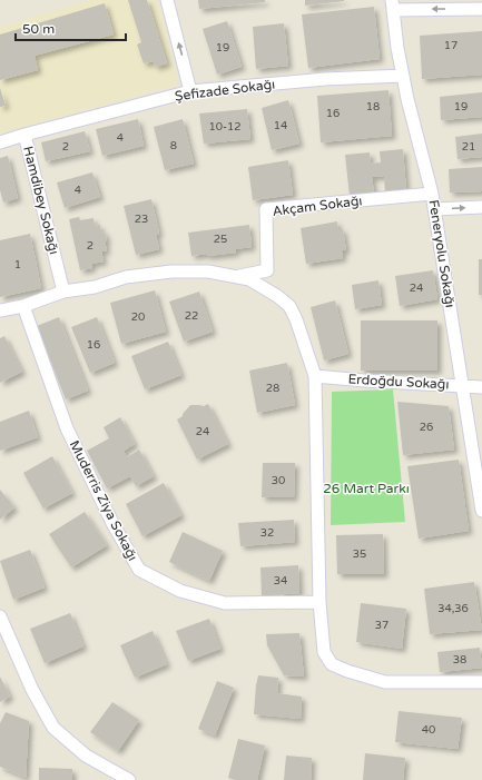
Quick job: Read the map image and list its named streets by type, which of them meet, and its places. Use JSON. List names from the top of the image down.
{
  "streets": {
    "street": [
      "Şefizade Sokağı",
      "Hamdibey Sokağı",
      "Akçam Sokağı",
      "Feneryolu Sokağı",
      "Erdoğdu Sokağı",
      "Muderris Ziya Sokağı"
    ]
  },
  "crossings": [
    ["Şefizade Sokağı", "Hamdibey Sokağı"],
    ["Şefizade Sokağı", "Feneryolu Sokağı"],
    ["Akçam Sokağı", "Feneryolu Sokağı"],
    ["Feneryolu Sokağı", "Erdoğdu Sokağı"]
  ],
  "parks": ["26 Mart Parkı"],
  "house_numbers": [
    "17",
    "19",
    "18",
    "19",
    "16",
    "14",
    "10-12",
    "4",
    "8",
    "2",
    "21",
    "4",
    "23",
    "25",
    "2",
    "1",
    "24",
    "22",
    "20",
    "16",
    "28",
    "26",
    "24",
    "30",
    "32",
    "35",
    "34",
    "34,36",
    "37",
    "38",
    "40"
  ],
  "scale_bar": "50 m"
}
